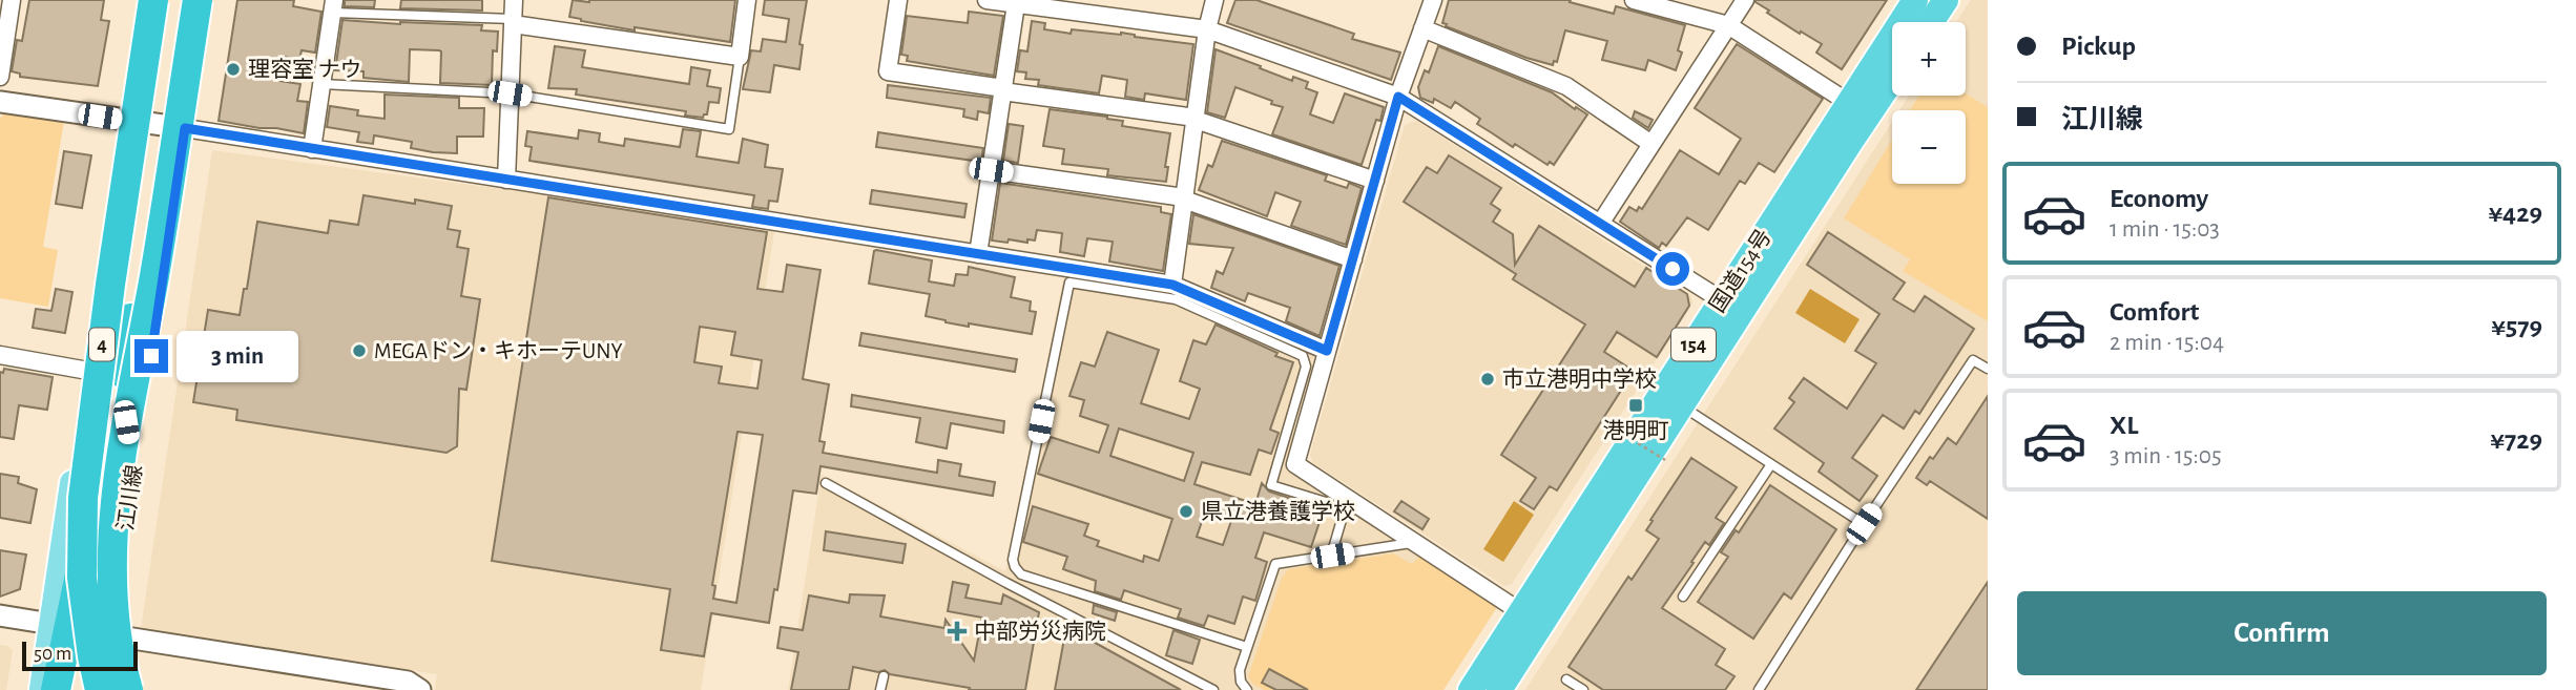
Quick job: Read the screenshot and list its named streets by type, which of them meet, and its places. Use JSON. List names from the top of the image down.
{
  "streets": {
    "highway": ["国道154号", "4", "154"],
    "main road": ["江川線"]
  },
  "crossings": [
    ["4", "江川線"]
  ],
  "places": {
    "other": [
      "理容室 ナウ",
      "MEGAドン・キホーテUNY",
      "市立港明中学校",
      "県立港養護学校"
    ],
    "transit": ["港明町"],
    "health": ["中部労災病院"]
  },
  "scale_bar": "50 m",
  "page": {
    "banner": ["Pickup", "江川線"],
    "map_buttons": ["+", "−"],
    "list": [
      {
        "name": "Economy",
        "note": "1 min · 15:03",
        "value": "¥429"
      },
      {
        "name": "Comfort",
        "note": "2 min · 15:04",
        "value": "¥579"
      },
      {
        "name": "XL",
        "note": "3 min · 15:05",
        "value": "¥729"
      }
    ],
    "bubble": "3 min",
    "buttons": "Confirm",
    "scale": "50 m"
  }
}
